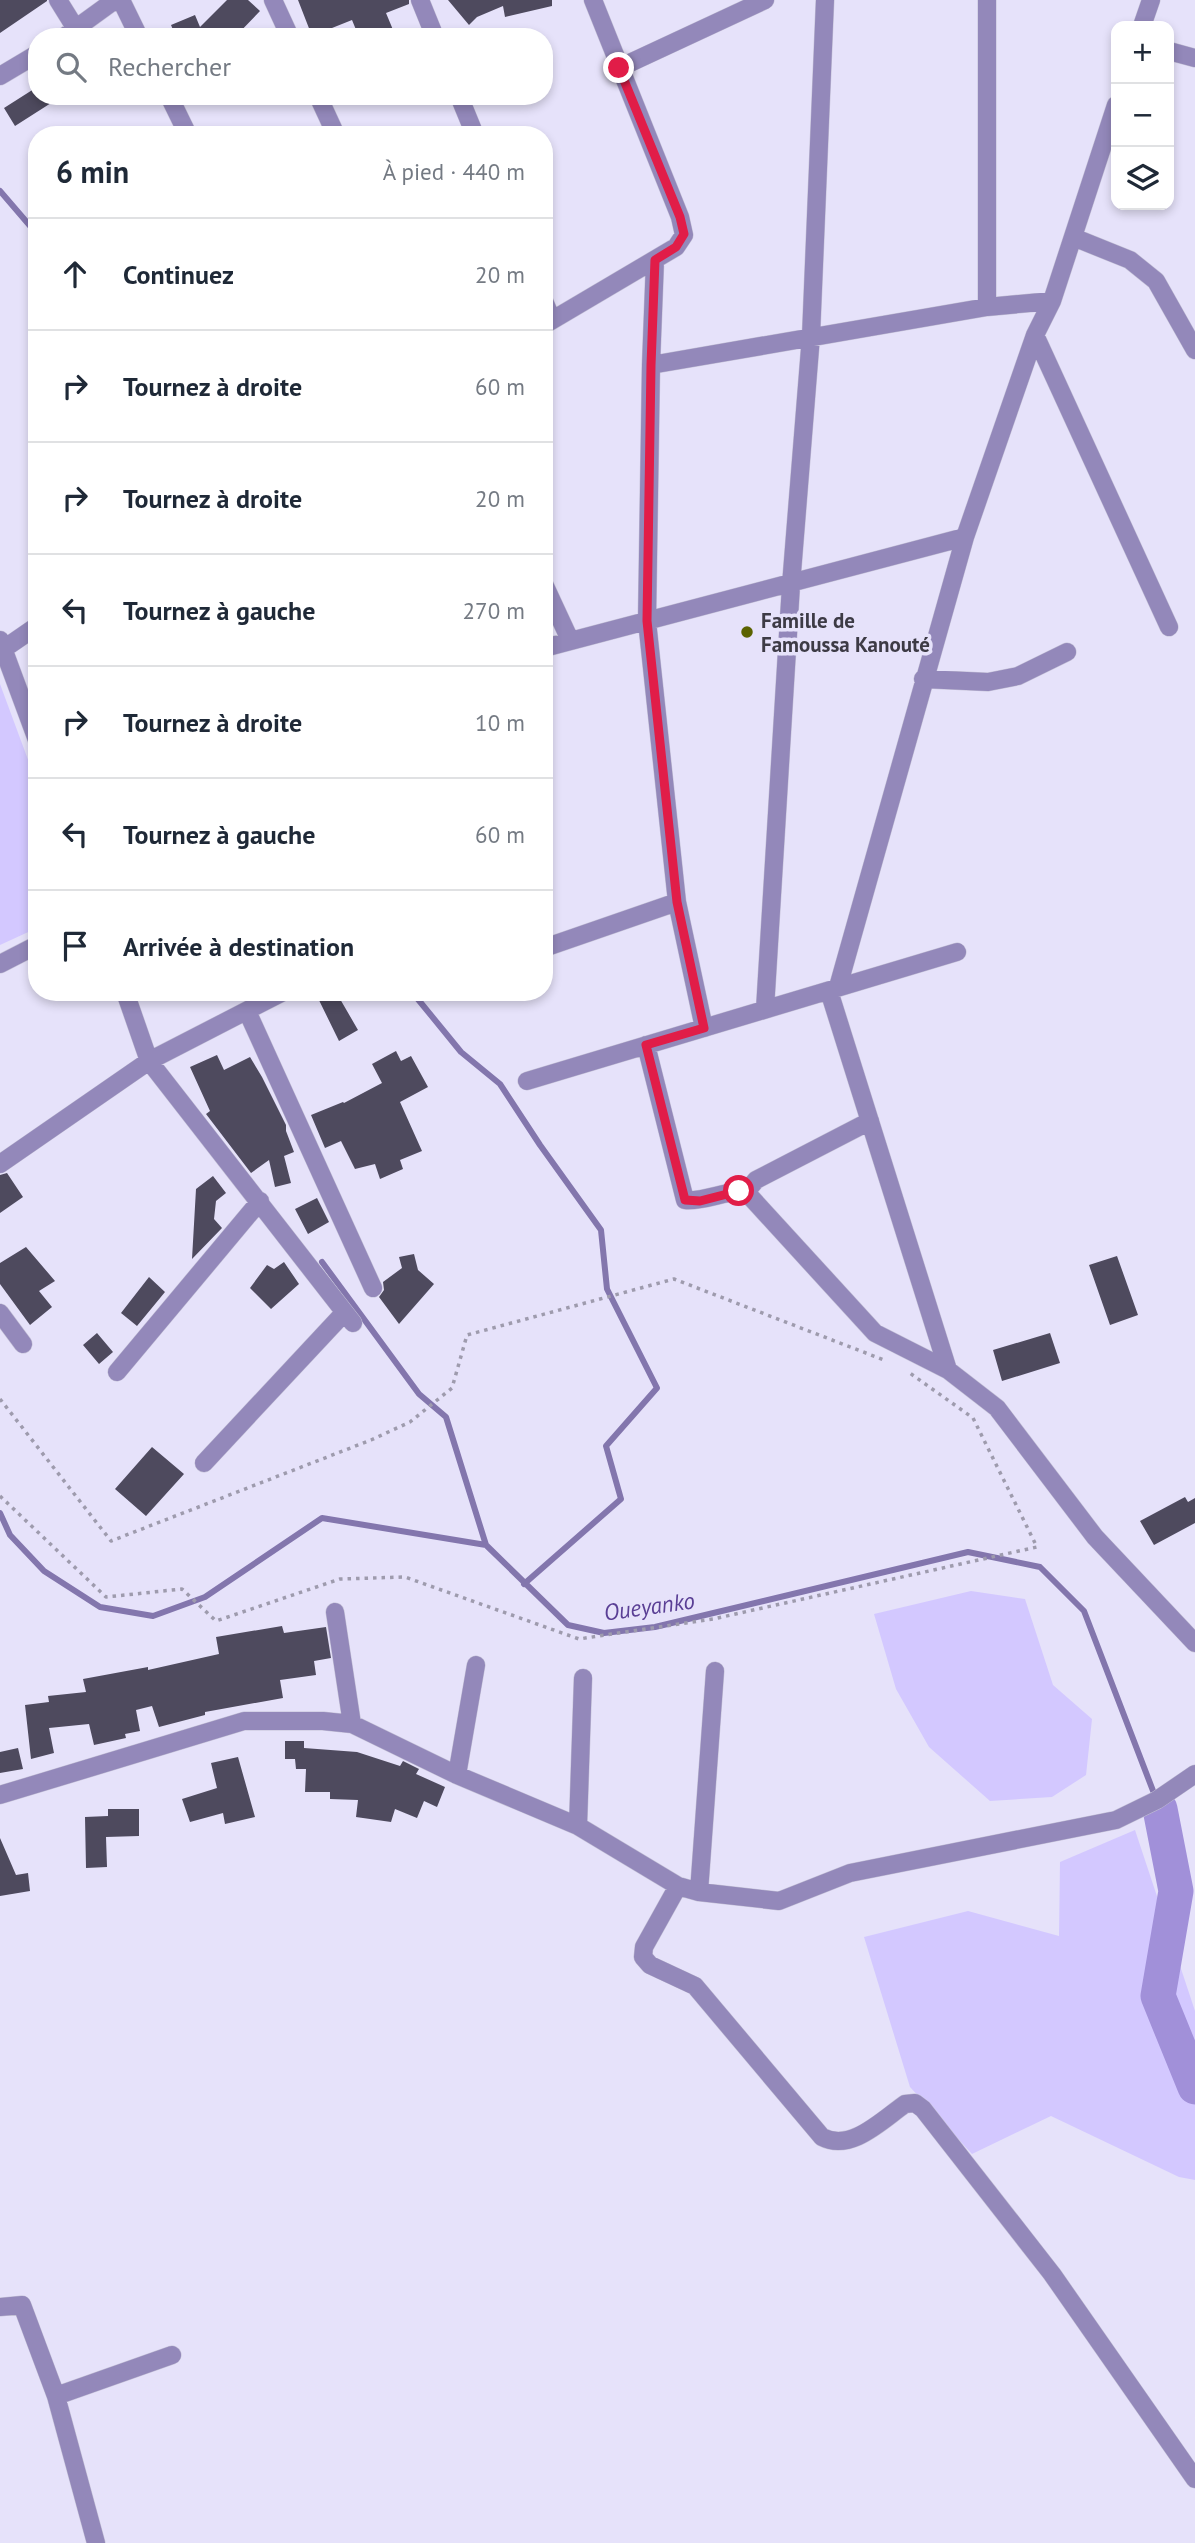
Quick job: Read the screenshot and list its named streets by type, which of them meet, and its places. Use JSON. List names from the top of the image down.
{
  "water": ["Oueyanko"],
  "places": ["Famille de Famoussa Kanouté"],
  "page": {
    "map_buttons": ["+", "−"],
    "search": "Rechercher",
    "heading": ["6 min", "À pied · 440 m"],
    "list": [
      ["Continuez", "20 m"],
      ["Tournez à droite", "60 m"],
      ["Tournez à droite", "20 m"],
      ["Tournez à gauche", "270 m"],
      ["Tournez à droite", "10 m"],
      ["Tournez à gauche", "60 m"],
      "Arrivée à destination"
    ]
  }
}
